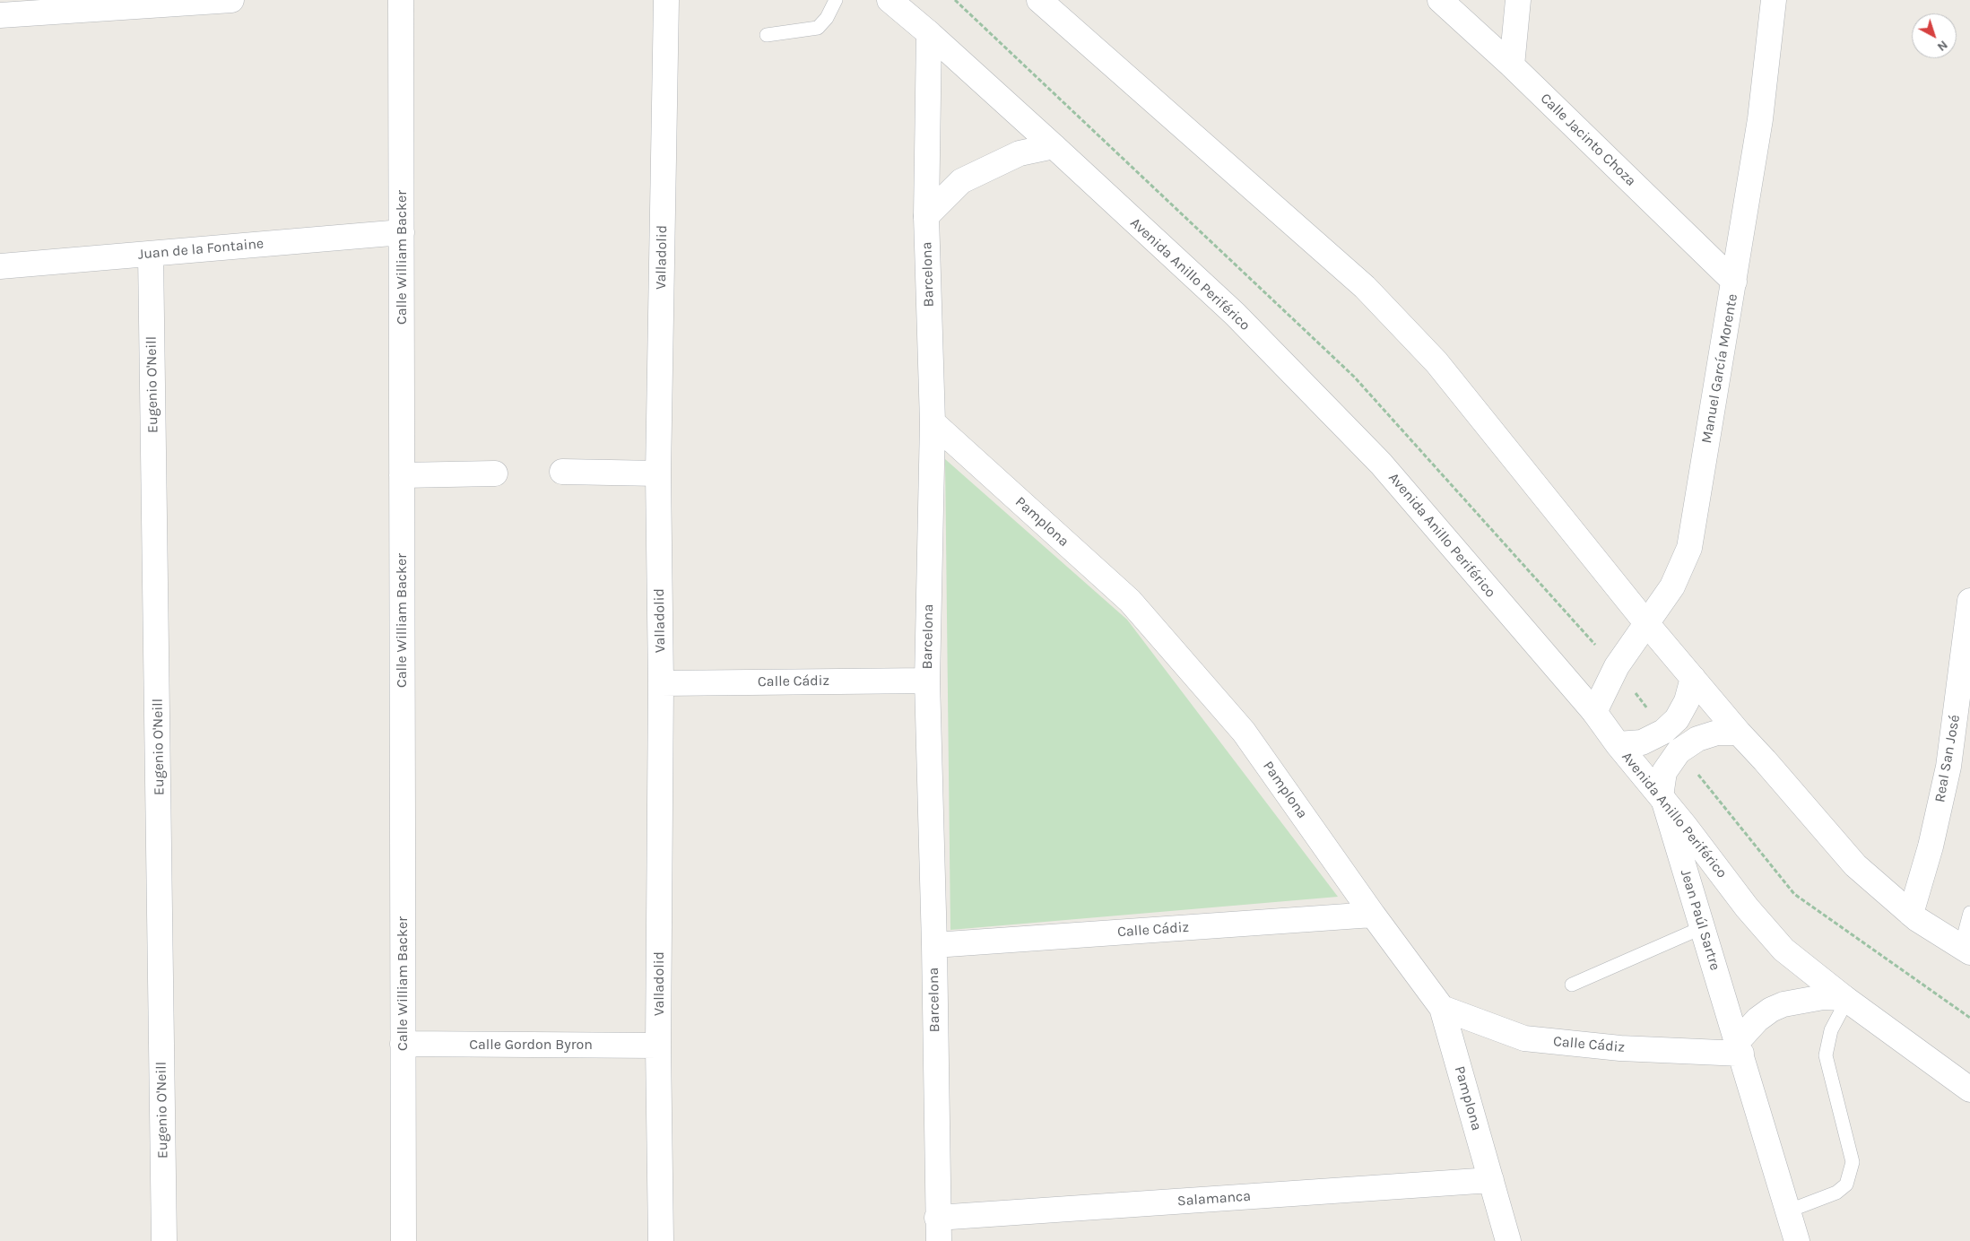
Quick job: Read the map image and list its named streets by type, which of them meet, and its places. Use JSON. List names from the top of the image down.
{
  "streets": {
    "street": [
      "Calle Jacinto Choza",
      "Juan de la Fontaine",
      "Calle William Backer",
      "Valladolid",
      "Barcelona",
      "Avenida Anillo Periférico",
      "Manuel García Morente",
      "Eugenio O'Neill",
      "Pamplona",
      "Calle Cádiz",
      "Real San José",
      "Jean Paúl Sartre",
      "Calle Gordon Byron",
      "Salamanca"
    ]
  },
  "crossings": [
    ["Calle Jacinto Choza", "Manuel García Morente"],
    ["Juan de la Fontaine", "Calle William Backer"],
    ["Juan de la Fontaine", "Eugenio O'Neill"],
    ["Calle William Backer", "Calle Gordon Byron"],
    ["Valladolid", "Calle Cádiz"],
    ["Valladolid", "Calle Gordon Byron"],
    ["Barcelona", "Avenida Anillo Periférico"],
    ["Barcelona", "Pamplona"],
    ["Barcelona", "Calle Cádiz"],
    ["Barcelona", "Salamanca"],
    ["Avenida Anillo Periférico", "Manuel García Morente"],
    ["Avenida Anillo Periférico", "Jean Paúl Sartre"],
    ["Pamplona", "Calle Cádiz"],
    ["Pamplona", "Salamanca"],
    ["Calle Cádiz", "Jean Paúl Sartre"]
  ],
  "north": "bottom right"
}
